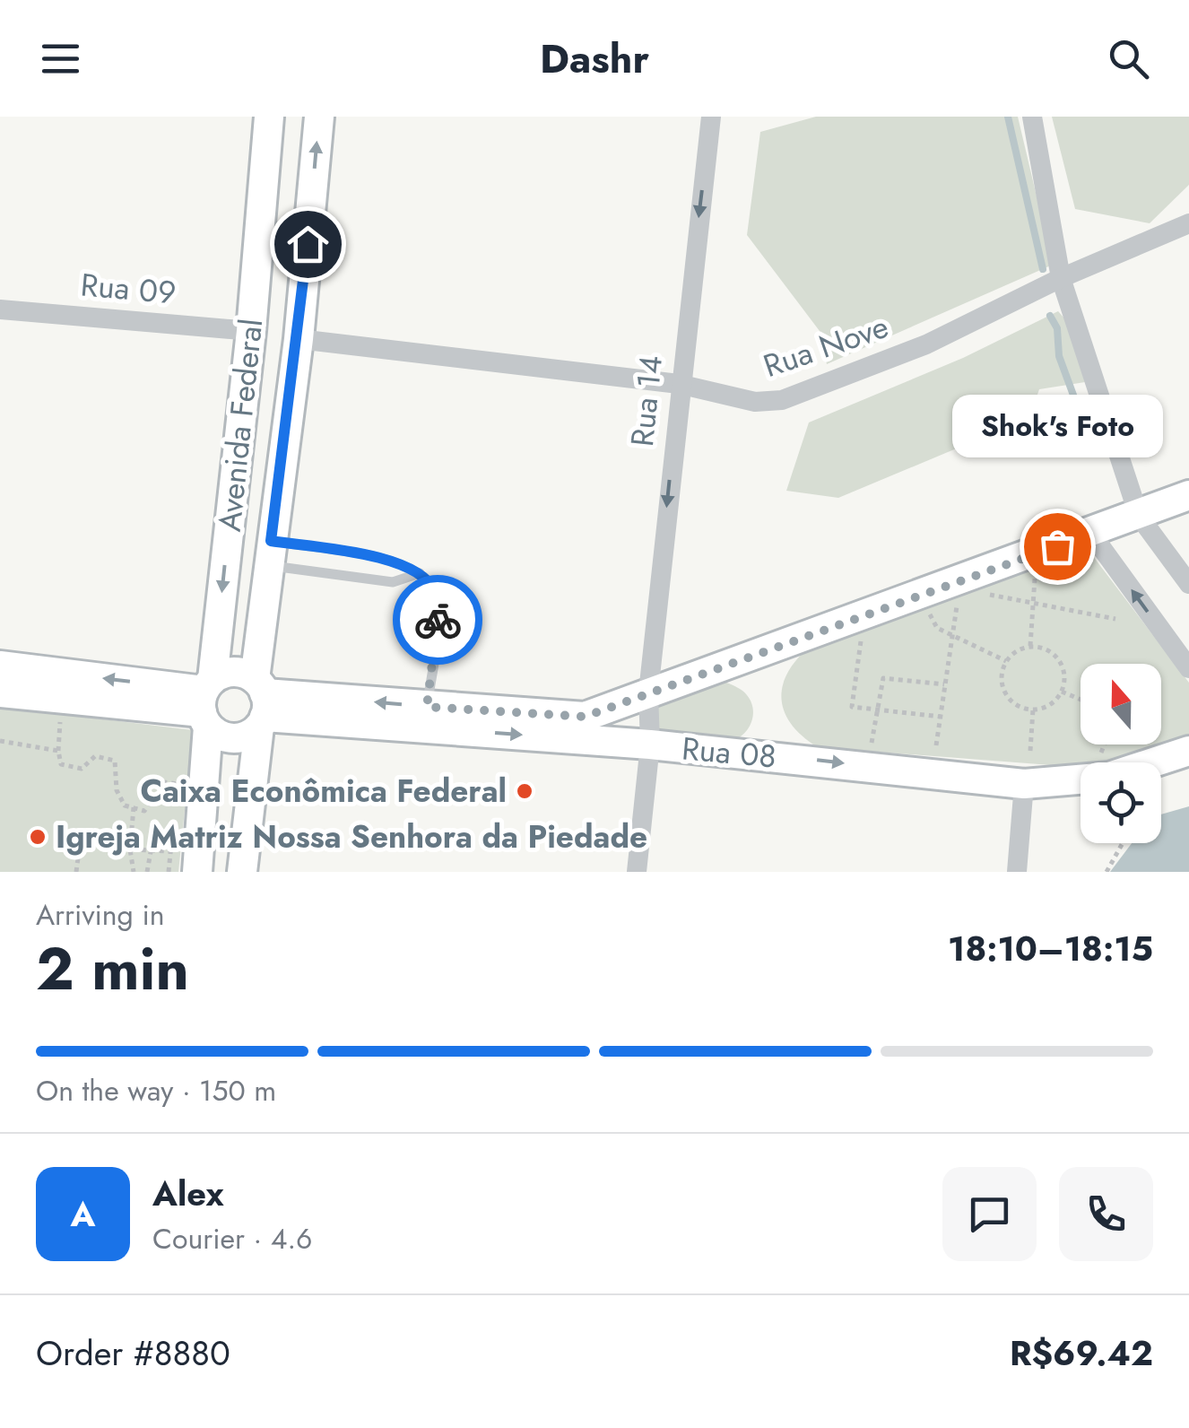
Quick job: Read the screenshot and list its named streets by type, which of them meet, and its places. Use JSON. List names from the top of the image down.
{
  "streets": {
    "street": [
      "Rua 09",
      "Rua Nove",
      "Rua 14",
      "Avenida Federal",
      "Rua 08"
    ]
  },
  "crossings": [
    ["Rua 09", "Avenida Federal"],
    ["Rua Nove", "Rua 14"],
    ["Rua Nove", "Avenida Federal"],
    ["Rua 14", "Rua 08"],
    ["Avenida Federal", "Rua 08"]
  ],
  "one_way": ["Rua 14"],
  "places": ["Shok's Foto", "Caixa Econômica Federal", "Igreja Matriz Nossa Senhora da Piedade"],
  "north": "top",
  "page": {
    "header": "Dashr",
    "bubble": "Shok's Foto",
    "heading": ["2 min", "Arriving in", "18:10–18:15"],
    "panel": [
      "Alex",
      "Courier · 4.6",
      "Order #8880",
      "R$69.42"
    ],
    "bar": "On the way · 150 m",
    "round": "A"
  }
}
